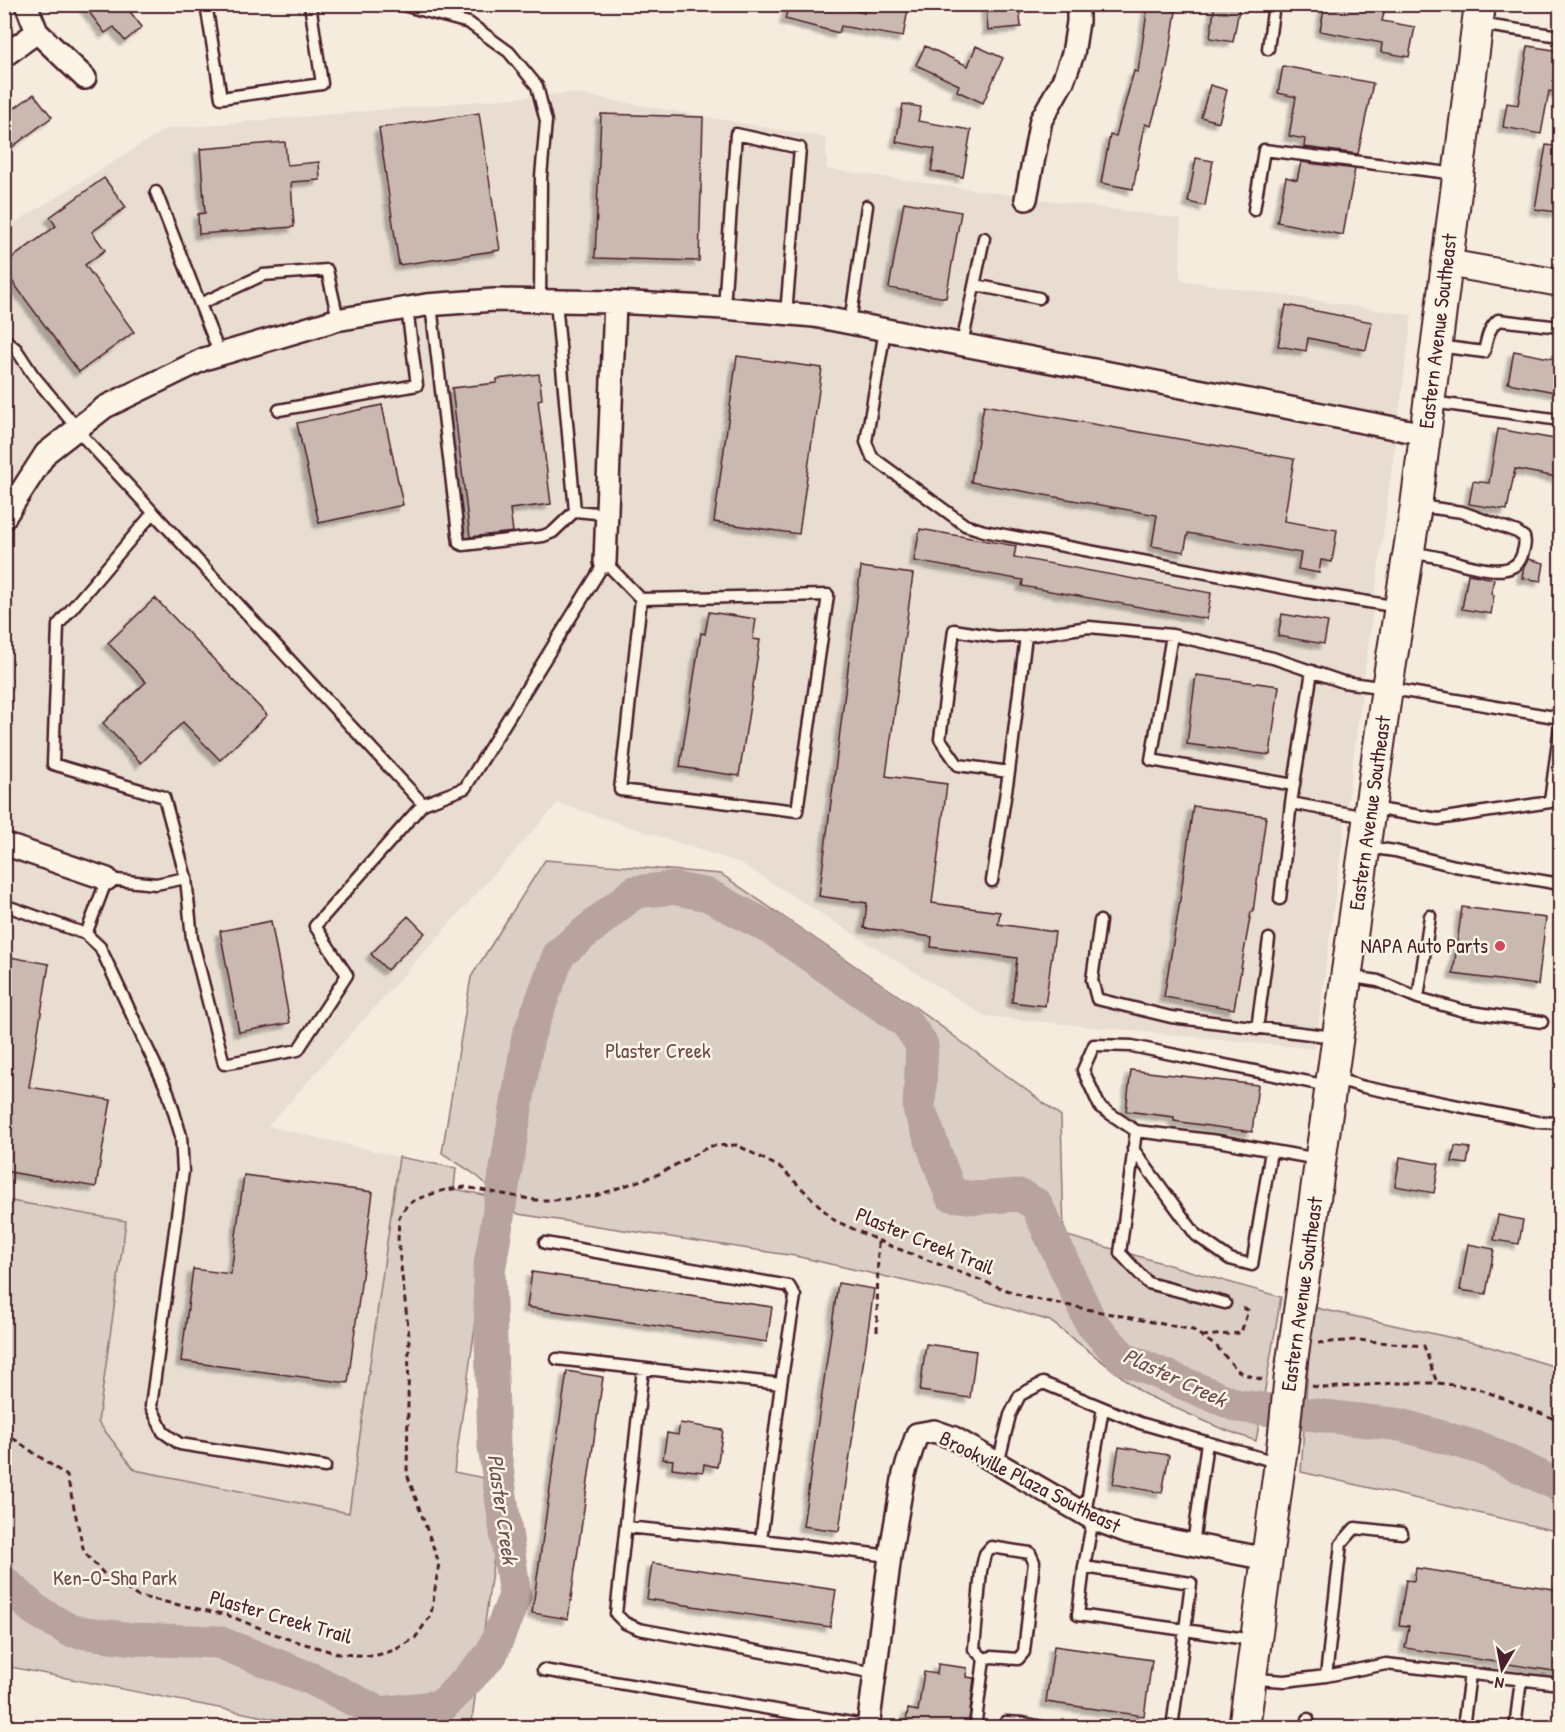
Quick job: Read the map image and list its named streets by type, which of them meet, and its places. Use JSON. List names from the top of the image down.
{
  "streets": {
    "main road": ["Eastern Avenue Southeast"],
    "street": ["Brookville Plaza Southeast"],
    "path": ["Plaster Creek Trail"]
  },
  "crossings": [
    ["Eastern Avenue Southeast", "Brookville Plaza Southeast"]
  ],
  "water": ["Plaster Creek"],
  "parks": ["Plaster Creek", "Ken-O-Sha Park"],
  "places": ["NAPA Auto Parts"],
  "north": "bottom"
}
